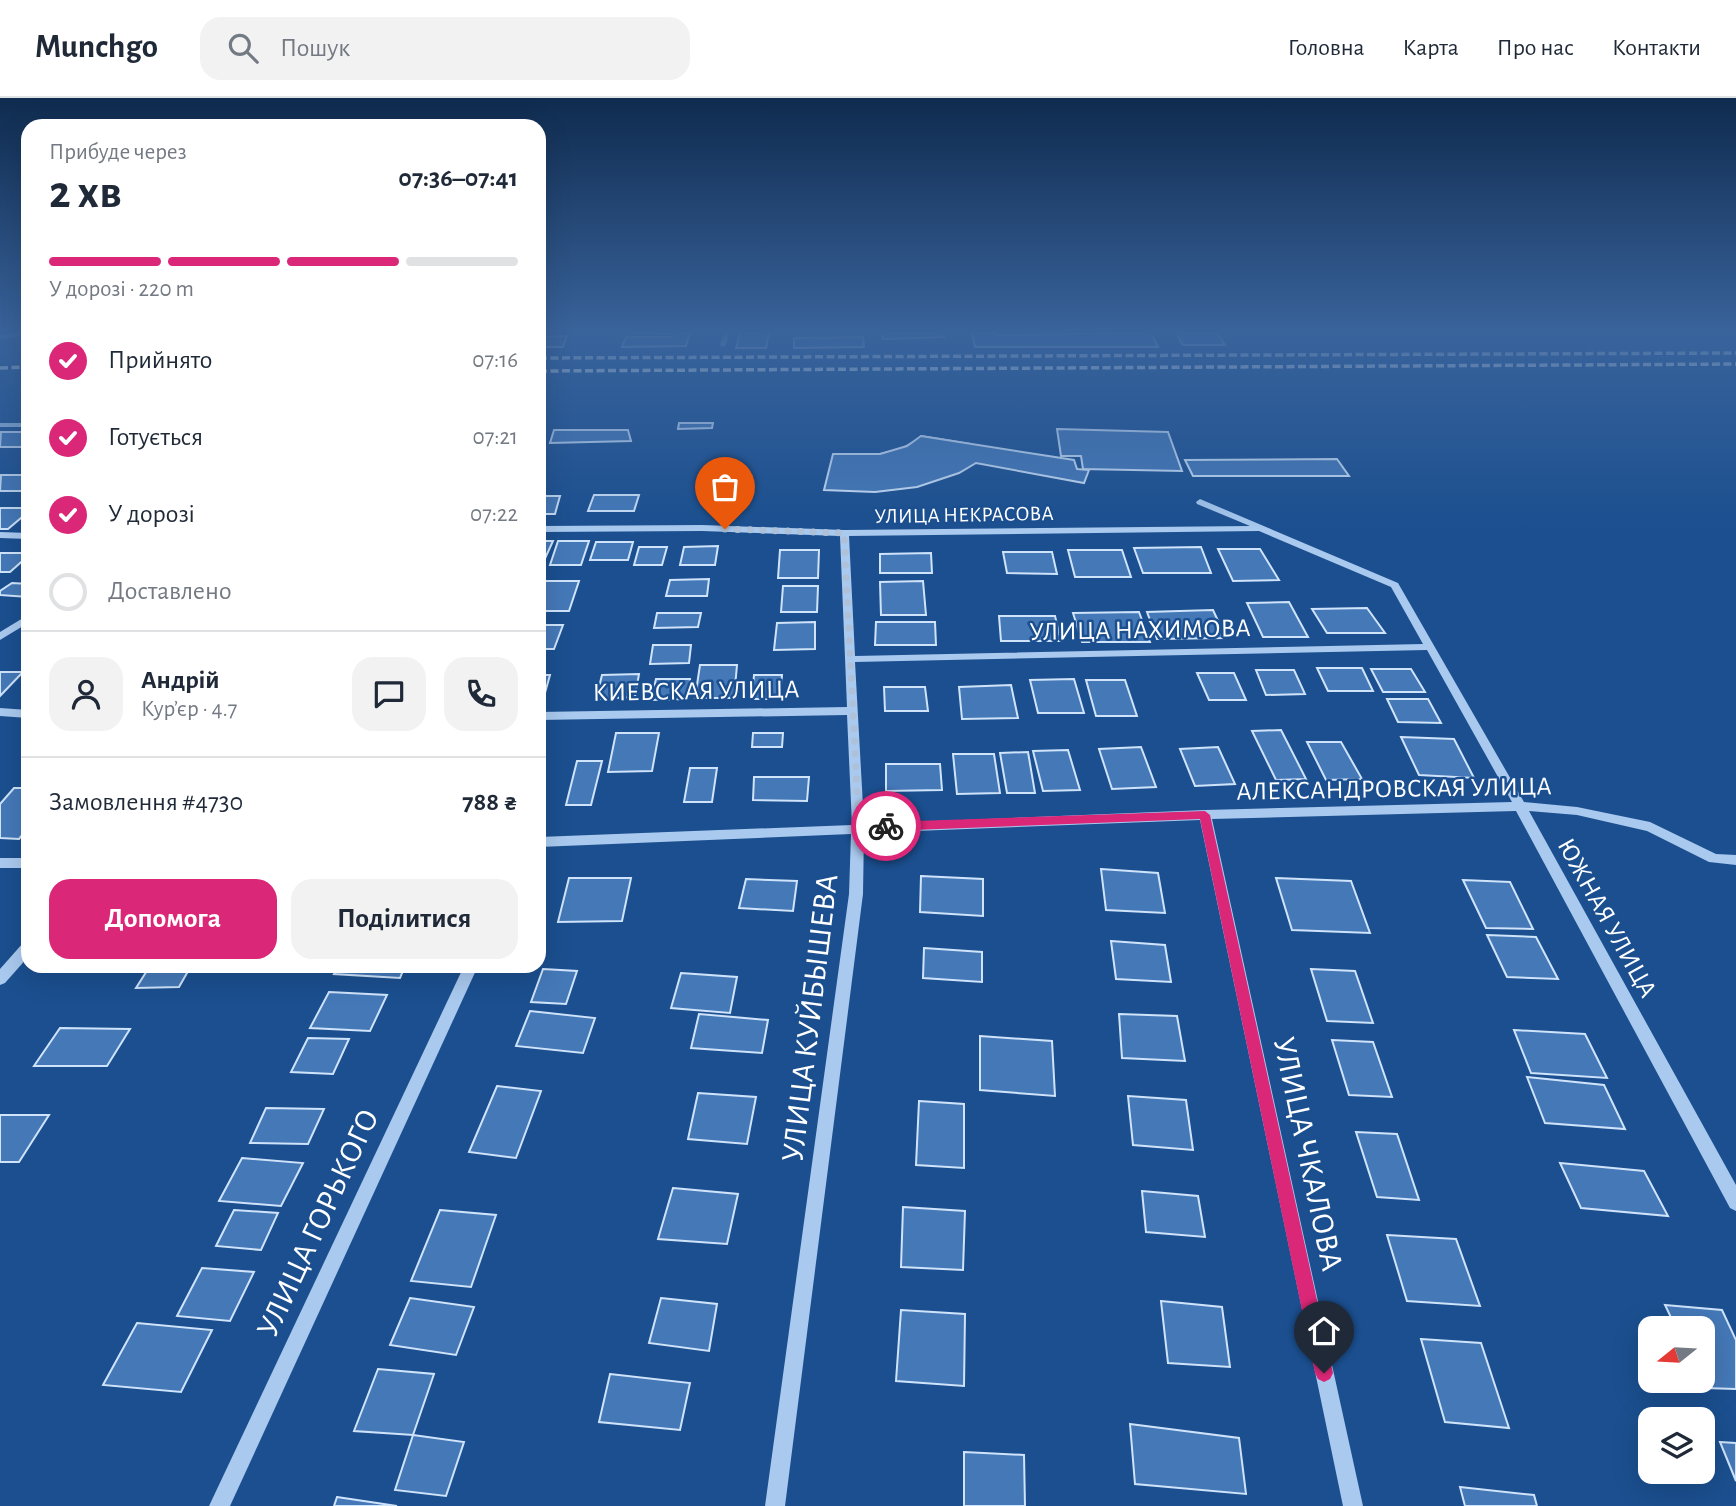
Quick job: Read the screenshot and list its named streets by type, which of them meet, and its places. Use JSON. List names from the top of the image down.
{
  "streets": {
    "street": [
      "УЛИЦА НЕКРАСОВА",
      "УЛИЦА НАХИМОВА",
      "КИЕВСКАЯ УЛИЦА",
      "АЛЕКСАНДРОВСКАЯ УЛИЦА",
      "ЮЖНАЯ УЛИЦА",
      "УЛИЦА КУЙБЫШЕВА",
      "УЛИЦА ЧКАЛОВА",
      "УЛИЦА ГОРЬКОГО"
    ]
  },
  "crossings": [
    ["УЛИЦА НЕКРАСОВА", "ЮЖНАЯ УЛИЦА"],
    ["УЛИЦА НЕКРАСОВА", "УЛИЦА КУЙБЫШЕВА"],
    ["УЛИЦА НАХИМОВА", "ЮЖНАЯ УЛИЦА"],
    ["УЛИЦА НАХИМОВА", "УЛИЦА КУЙБЫШЕВА"],
    ["КИЕВСКАЯ УЛИЦА", "УЛИЦА КУЙБЫШЕВА"],
    ["АЛЕКСАНДРОВСКАЯ УЛИЦА", "ЮЖНАЯ УЛИЦА"],
    ["АЛЕКСАНДРОВСКАЯ УЛИЦА", "УЛИЦА КУЙБЫШЕВА"],
    ["АЛЕКСАНДРОВСКАЯ УЛИЦА", "УЛИЦА ЧКАЛОВА"]
  ],
  "north": "left",
  "page": {
    "header": "Munchgo",
    "search": "Пошук",
    "nav": [
      "Головна",
      "Карта",
      "Про нас",
      "Контакти"
    ],
    "heading": ["2 хв", "Прибуде через", "07:36–07:41"],
    "panel": [
      "Андрій",
      "Кур’єр · 4.7",
      "Замовлення #4730",
      "788 ₴"
    ],
    "bar": "У дорозі · 220 m",
    "list": [
      ["Прийнято", "07:16"],
      ["Готується", "07:21"],
      ["У дорозі", "07:22"],
      "Доставлено"
    ],
    "buttons": ["Допомога", "Поділитися"]
  }
}
